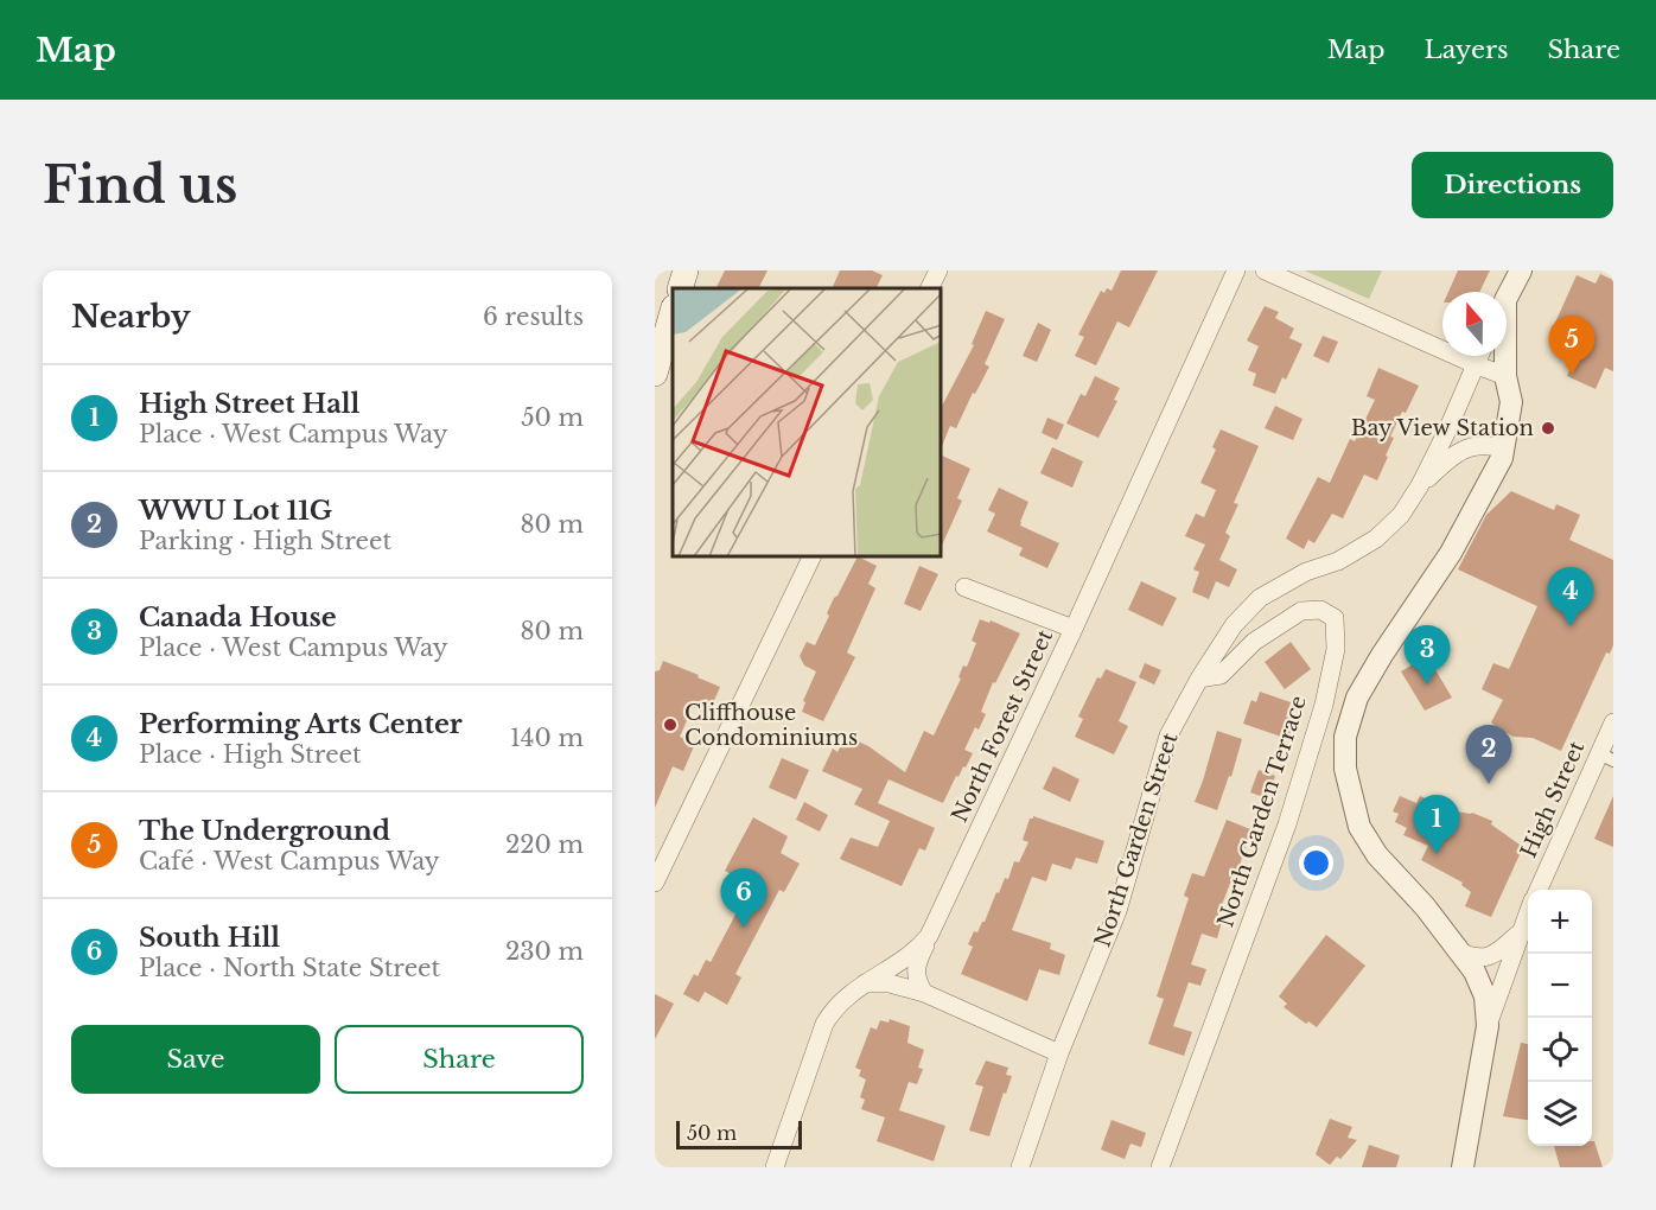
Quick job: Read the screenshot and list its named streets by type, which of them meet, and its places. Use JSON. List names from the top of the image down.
{
  "streets": {
    "street": [
      "North Forest Street",
      "High Street",
      "North Garden Terrace",
      "North Garden Street"
    ]
  },
  "crossings": [
    ["North Garden Terrace", "North Garden Street"]
  ],
  "places": ["Bay View Station", "Cliffhouse Condominiums"],
  "scale_bar": "50 m",
  "north": "top",
  "page": {
    "header": "Map",
    "nav": ["Map", "Layers", "Share"],
    "buttons": [
      "Directions",
      ["Save", "Share"]
    ],
    "title": "Find us",
    "heading": ["Nearby", "6 results"],
    "pins": [
      "5",
      "4",
      "3",
      "2",
      "1",
      "6"
    ],
    "list": [
      {
        "mark": "1",
        "name": "High Street Hall",
        "note": "Place · West Campus Way",
        "value": "50 m"
      },
      {
        "mark": "2",
        "name": "WWU Lot 11G",
        "note": "Parking · High Street",
        "value": "80 m"
      },
      {
        "mark": "3",
        "name": "Canada House",
        "note": "Place · West Campus Way",
        "value": "80 m"
      },
      {
        "mark": "4",
        "name": "Performing Arts Center",
        "note": "Place · High Street",
        "value": "140 m"
      },
      {
        "mark": "5",
        "name": "The Underground",
        "note": "Café · West Campus Way",
        "value": "220 m"
      },
      {
        "mark": "6",
        "name": "South Hill",
        "note": "Place · North State Street",
        "value": "230 m"
      }
    ],
    "map_buttons": ["+", "−"],
    "scale": "50 m"
  }
}
